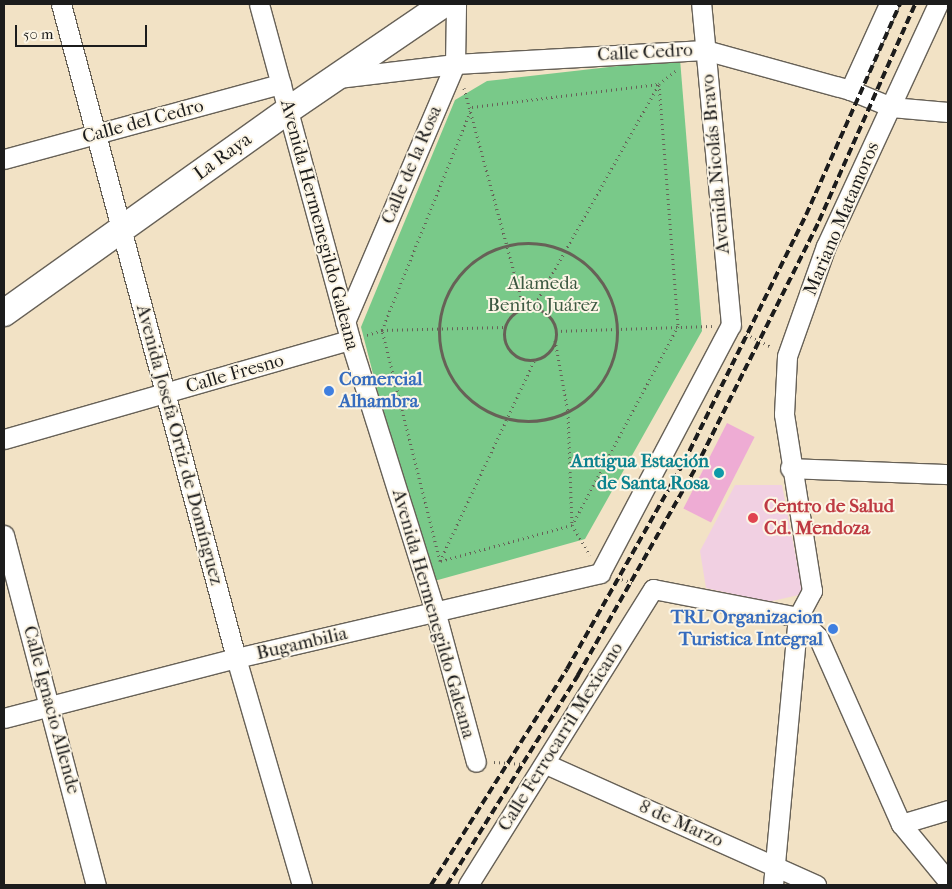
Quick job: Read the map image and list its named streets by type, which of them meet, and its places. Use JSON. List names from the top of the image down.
{
  "streets": {
    "main road": ["La Raya"],
    "street": [
      "Calle Cedro",
      "Calle del Cedro",
      "Avenida Nicolás Bravo",
      "Calle de la Rosa",
      "Mariano Matamoros",
      "Avenida Hermenegildo Galeana",
      "Calle Fresno",
      "Avenida Josefa Ortiz de Domínguez",
      "Bugambilia",
      "Calle Ignacio Allende",
      "Calle Ferrocarril Mexicano",
      "8 de Marzo"
    ]
  },
  "crossings": [
    ["Calle Cedro", "La Raya"],
    ["Calle Cedro", "Avenida Nicolás Bravo"],
    ["Calle Cedro", "Calle de la Rosa"],
    ["Calle Cedro", "Mariano Matamoros"],
    ["Calle del Cedro", "Avenida Hermenegildo Galeana"],
    ["Calle del Cedro", "Avenida Josefa Ortiz de Domínguez"],
    ["La Raya", "Avenida Hermenegildo Galeana"],
    ["La Raya", "Avenida Josefa Ortiz de Domínguez"],
    ["Calle de la Rosa", "Avenida Hermenegildo Galeana"],
    ["Avenida Hermenegildo Galeana", "Calle Fresno"],
    ["Avenida Hermenegildo Galeana", "Bugambilia"],
    ["Calle Fresno", "Avenida Josefa Ortiz de Domínguez"],
    ["Avenida Josefa Ortiz de Domínguez", "Bugambilia"],
    ["Bugambilia", "Calle Ignacio Allende"],
    ["Calle Ferrocarril Mexicano", "8 de Marzo"]
  ],
  "parks": ["Alameda Benito Juárez"],
  "places": [
    "Comercial Alhambra",
    "Antigua Estación de Santa Rosa",
    "Centro de Salud Cd. Mendoza",
    "TRL Organizacion Turistica Integral"
  ],
  "scale_bar": "50 m"
}
